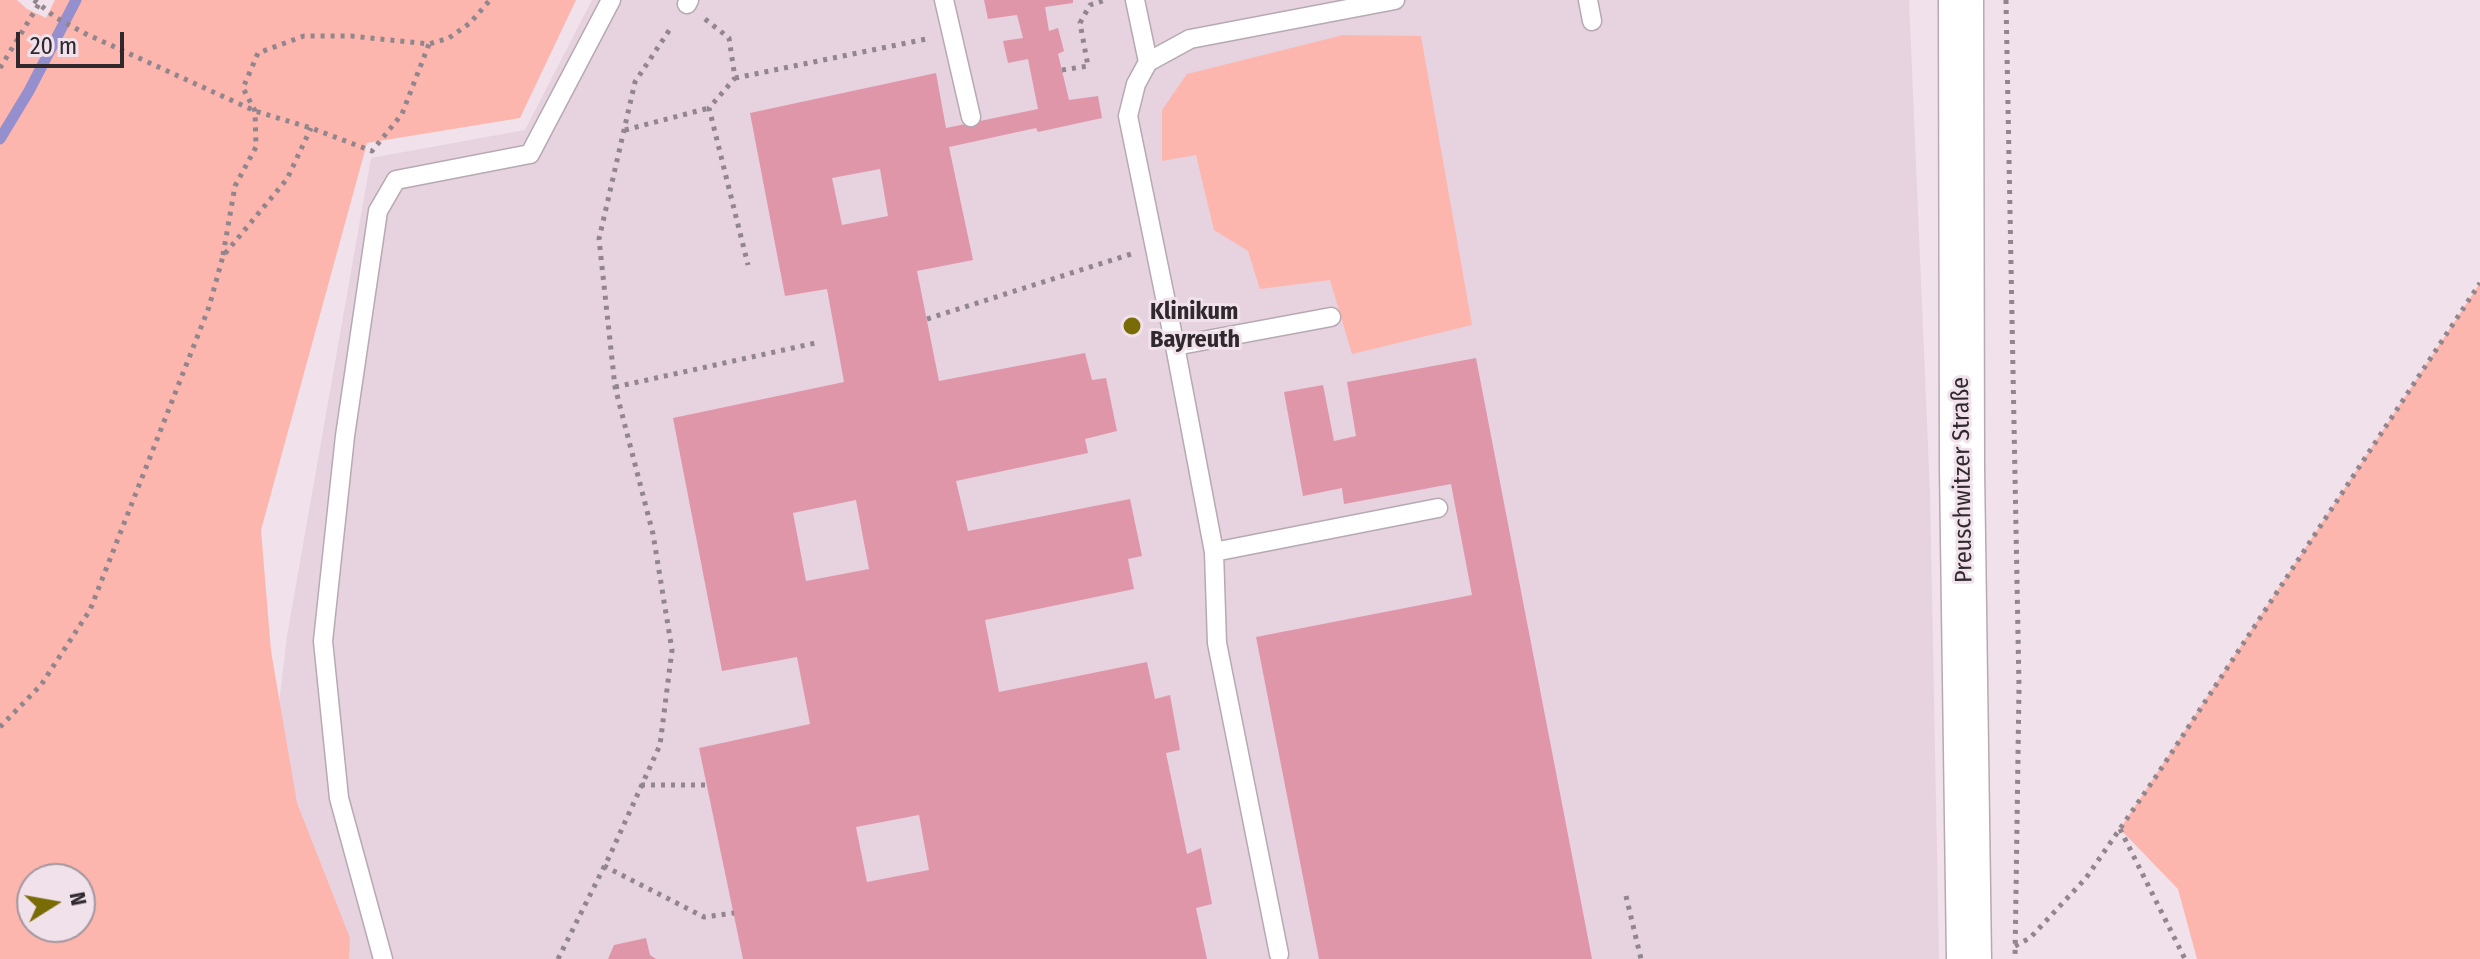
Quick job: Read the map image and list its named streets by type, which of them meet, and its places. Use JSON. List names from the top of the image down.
{
  "streets": {
    "street": ["Preuschwitzer Straße"]
  },
  "places": ["Klinikum Bayreuth"],
  "scale_bar": "20 m",
  "north": "right"
}
